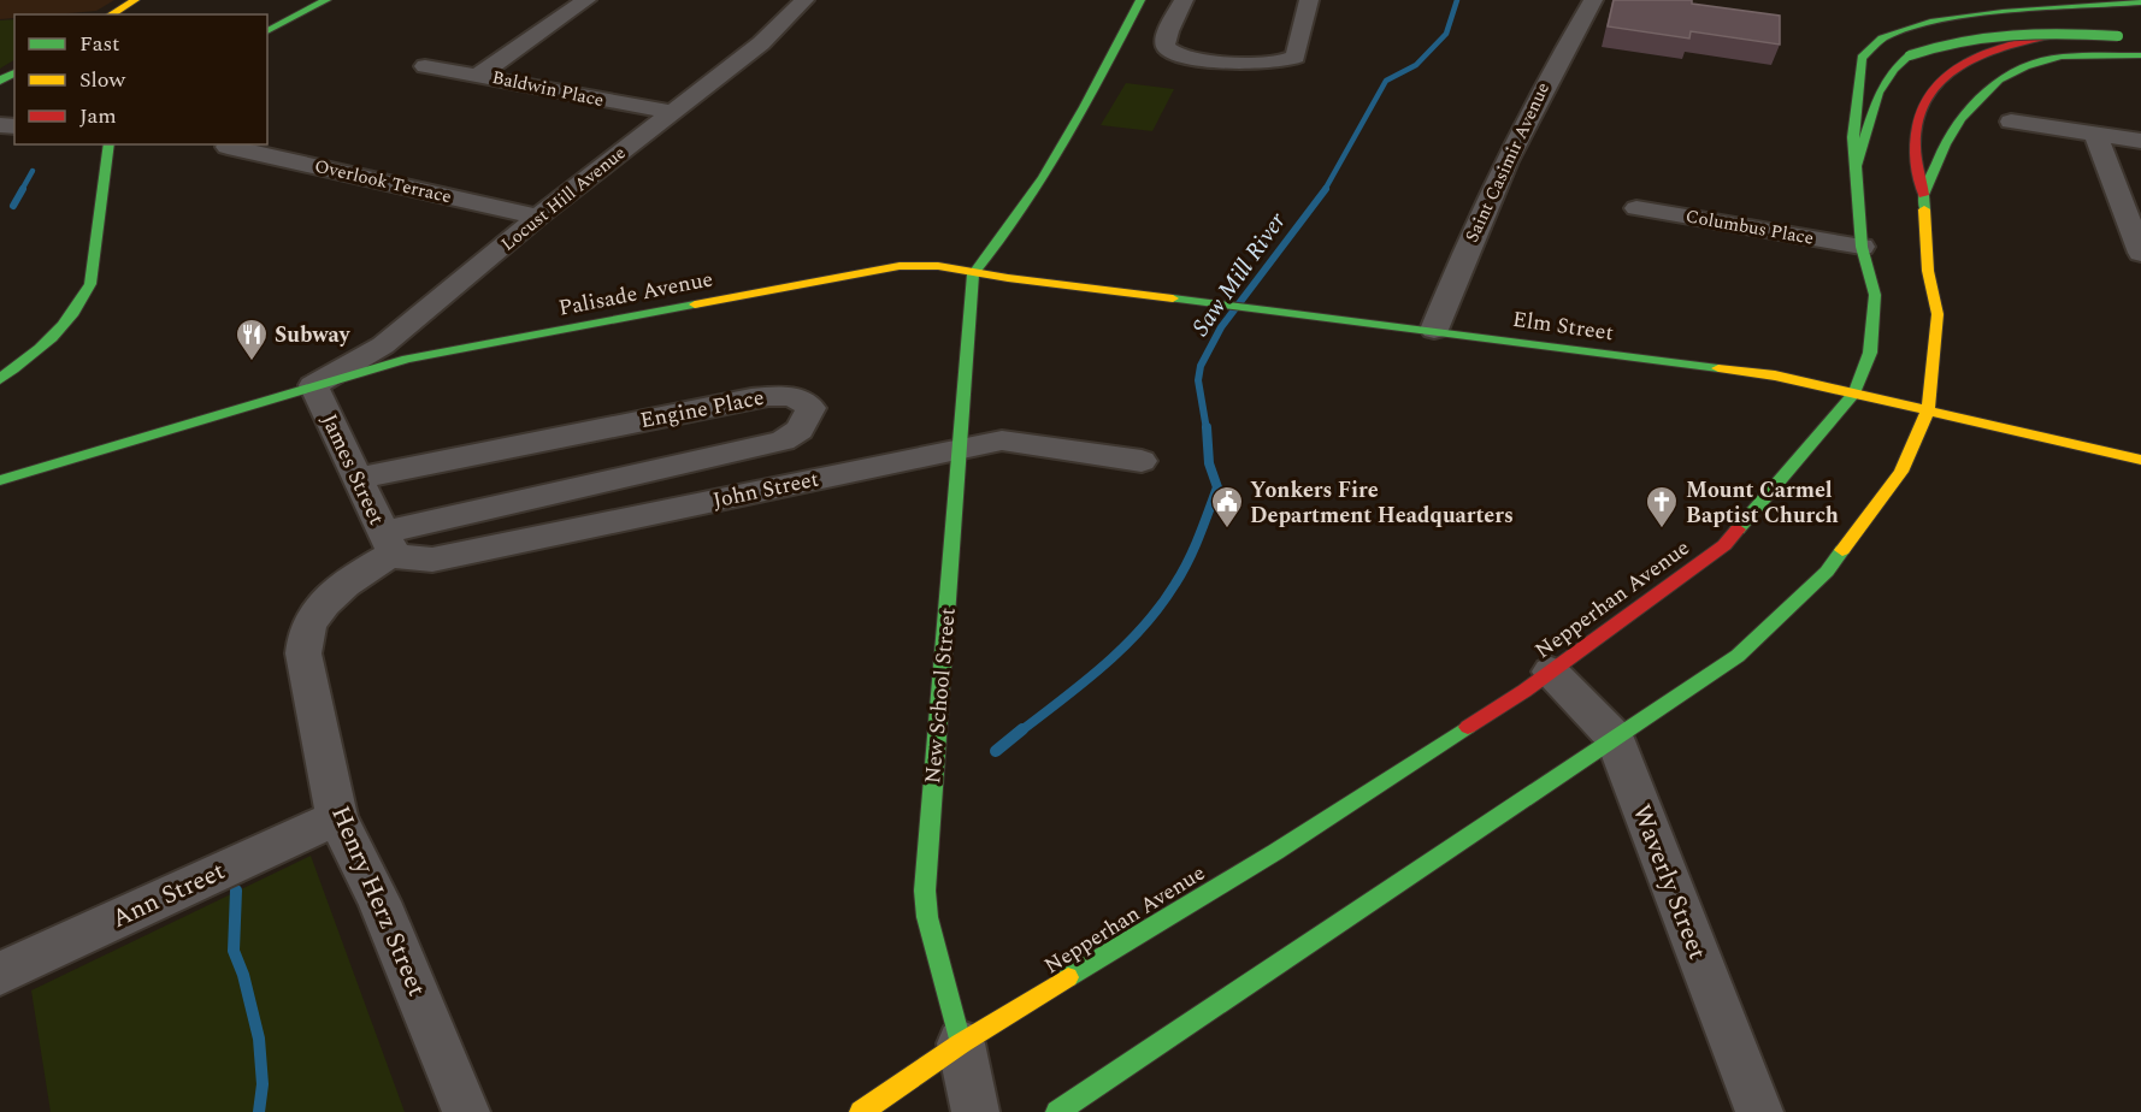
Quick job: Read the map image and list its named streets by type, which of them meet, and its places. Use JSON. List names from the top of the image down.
{
  "streets": {
    "main road": [
      "Palisade Avenue",
      "Elm Street",
      "Nepperhan Avenue",
      "New School Street"
    ],
    "street": [
      "Baldwin Place",
      "Saint Casimir Avenue",
      "Overlook Terrace",
      "Locust Hill Avenue",
      "Columbus Place",
      "Engine Place",
      "James Street",
      "John Street",
      "Waverly Street",
      "Ann Street",
      "Henry Herz Street"
    ]
  },
  "crossings": [
    ["Baldwin Place", "Locust Hill Avenue"],
    ["Saint Casimir Avenue", "Elm Street"],
    ["Overlook Terrace", "Locust Hill Avenue"],
    ["Locust Hill Avenue", "Palisade Avenue"],
    ["Locust Hill Avenue", "James Street"],
    ["Columbus Place", "Nepperhan Avenue"],
    ["Palisade Avenue", "Elm Street"],
    ["Palisade Avenue", "James Street"],
    ["Palisade Avenue", "New School Street"],
    ["Elm Street", "Nepperhan Avenue"],
    ["Elm Street", "New School Street"],
    ["Engine Place", "James Street"],
    ["Engine Place", "John Street"],
    ["Engine Place", "Henry Herz Street"],
    ["James Street", "John Street"],
    ["James Street", "Henry Herz Street"],
    ["John Street", "New School Street"],
    ["John Street", "Henry Herz Street"],
    ["Nepperhan Avenue", "New School Street"],
    ["Nepperhan Avenue", "Waverly Street"],
    ["Ann Street", "Henry Herz Street"]
  ],
  "water": ["Saw Mill River"],
  "places": {
    "restaurant": ["Subway"],
    "public building": ["Yonkers Fire Department Headquarters"],
    "church": ["Mount Carmel Baptist Church"]
  },
  "legend": ["Fast", "Slow", "Jam"]
}
